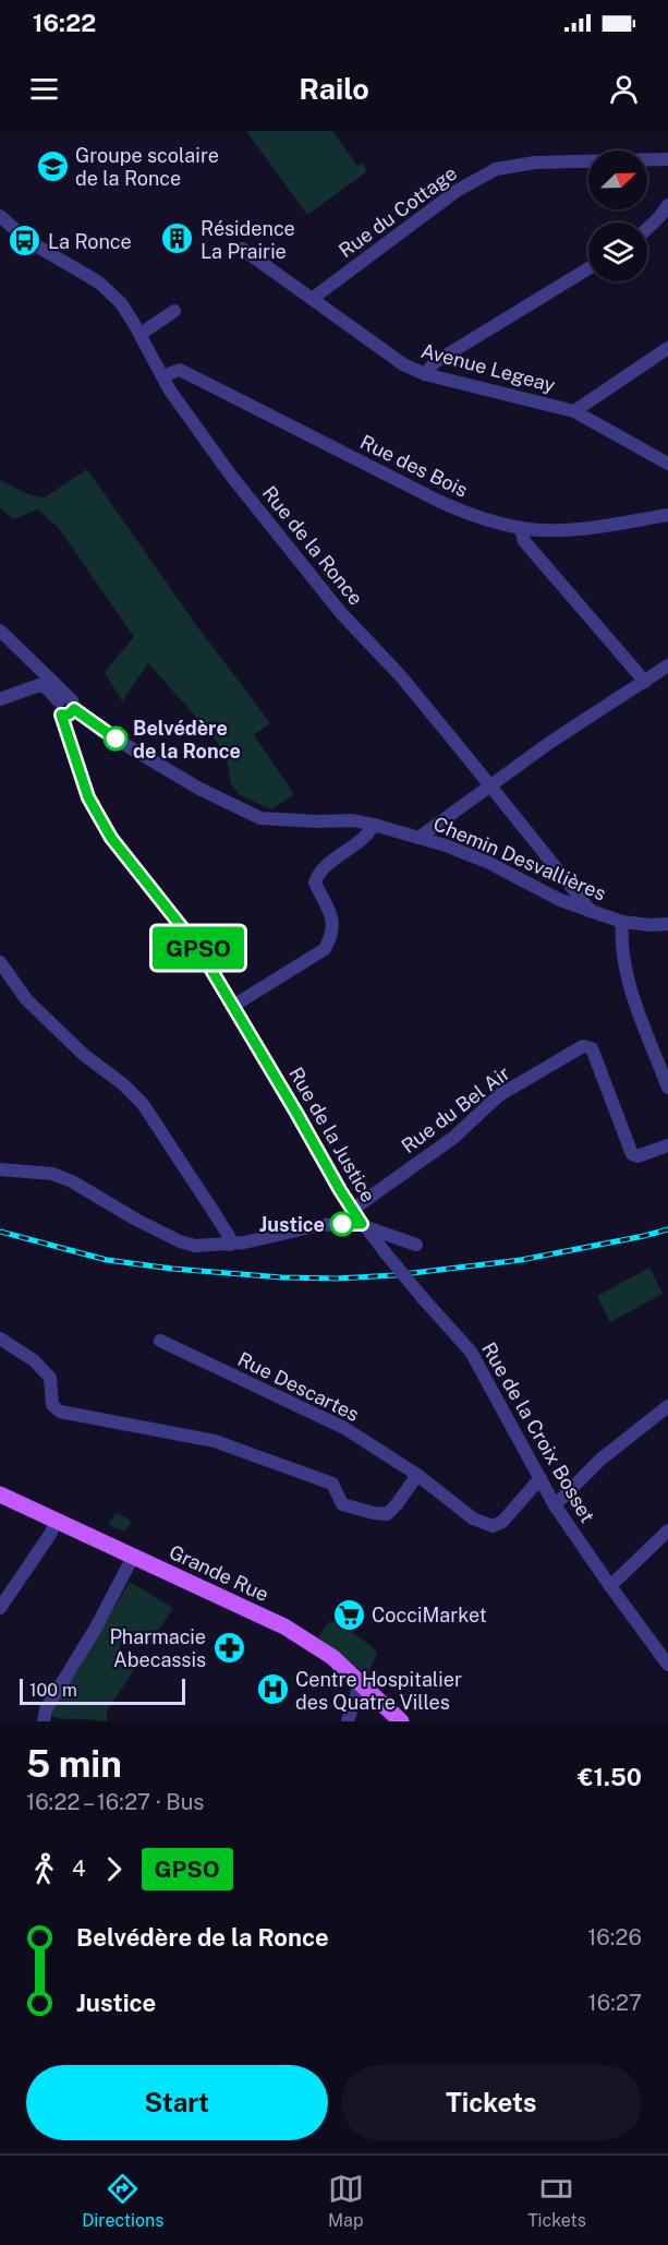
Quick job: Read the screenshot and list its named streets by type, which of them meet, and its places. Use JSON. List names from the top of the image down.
{
  "streets": {
    "main road": ["Grande Rue"],
    "street": [
      "Rue du Cottage",
      "Avenue Legeay",
      "Rue des Bois",
      "Rue de la Ronce",
      "Chemin Desvallières",
      "Rue du Bel Air",
      "Rue de la Justice",
      "Rue Descartes",
      "Rue de la Croix Bosset"
    ]
  },
  "crossings": [
    ["Rue du Cottage", "Avenue Legeay"],
    ["Rue des Bois", "Rue de la Ronce"],
    ["Rue de la Ronce", "Chemin Desvallières"],
    ["Chemin Desvallières", "Rue de la Justice"],
    ["Rue du Bel Air", "Rue de la Justice"],
    ["Rue de la Justice", "Rue de la Croix Bosset"],
    ["Rue Descartes", "Rue de la Croix Bosset"]
  ],
  "places": {
    "school or university": ["Groupe scolaire de la Ronce"],
    "building": ["Résidence La Prairie"],
    "bus stop": ["La Ronce"],
    "other": ["Belvédère de la Ronce", "Justice"],
    "supermarket": ["CocciMarket"],
    "pharmacy": ["Pharmacie Abecassis"],
    "hospital": ["Centre Hospitalier des Quatre Villes"]
  },
  "lines": ["bus line GPSO"],
  "scale_bar": "100 m",
  "north": "top right",
  "page": {
    "status": "16:22",
    "header": "Railo",
    "on_map": "GPSO",
    "scale": "100 m",
    "heading": ["5 min", "16:22 – 16:27 · Bus", "€1.50"],
    "legs": ["4", "GPSO"],
    "list": [
      {
        "name": "Belvédère de la Ronce",
        "value": "16:26"
      },
      {
        "name": "Justice",
        "value": "16:27"
      }
    ],
    "buttons": ["Start", "Tickets"],
    "tabs": ["Directions", "Map", "Tickets"]
  }
}
